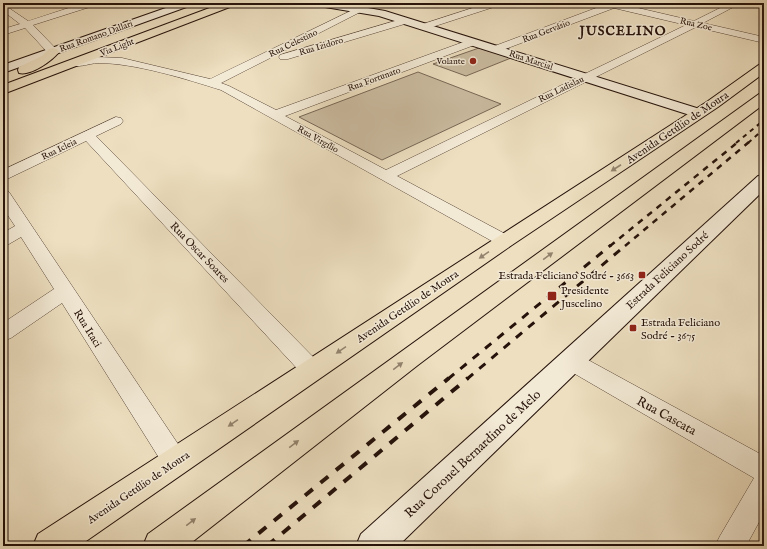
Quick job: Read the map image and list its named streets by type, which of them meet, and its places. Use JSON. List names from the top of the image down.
{
  "streets": {
    "main road": ["Via Light", "Avenida Getúlio de Moura"],
    "street": [
      "Rua Zoe",
      "Rua Gervásio",
      "Rua Romano Dallari",
      "Rua Celestino",
      "Rua Izidoro",
      "Rua Marcial",
      "Rua Fortunato",
      "Rua Ladislau",
      "Rua Virgílio",
      "Rua Icleia",
      "Rua Oscar Soares",
      "Estrada Feliciano Sodré",
      "Rua Itaci",
      "Rua Cascata",
      "Rua Coronel Bernardino de Melo"
    ]
  },
  "crossings": [
    ["Rua Zoe", "Rua Gervásio"],
    ["Rua Zoe", "Rua Ladislau"],
    ["Rua Gervásio", "Rua Marcial"],
    ["Rua Celestino", "Rua Izidoro"],
    ["Rua Celestino", "Rua Marcial"],
    ["Rua Celestino", "Rua Virgílio"],
    ["Rua Izidoro", "Rua Marcial"],
    ["Via Light", "Rua Virgílio"],
    ["Rua Marcial", "Rua Fortunato"],
    ["Rua Marcial", "Rua Ladislau"],
    ["Rua Marcial", "Avenida Getúlio de Moura"],
    ["Rua Fortunato", "Rua Virgílio"],
    ["Rua Ladislau", "Rua Virgílio"],
    ["Avenida Getúlio de Moura", "Rua Virgílio"],
    ["Avenida Getúlio de Moura", "Rua Oscar Soares"],
    ["Avenida Getúlio de Moura", "Rua Itaci"],
    ["Rua Icleia", "Rua Oscar Soares"],
    ["Estrada Feliciano Sodré", "Rua Cascata"],
    ["Estrada Feliciano Sodré", "Rua Coronel Bernardino de Melo"],
    ["Rua Cascata", "Rua Coronel Bernardino de Melo"]
  ],
  "districts": ["JUSCELINO"],
  "places": {
    "other": ["Volante"],
    "transit": ["Estrada Feliciano Sodré - 3663", "Presidente Juscelino", "Estrada Feliciano Sodré - 3675"]
  }
}
